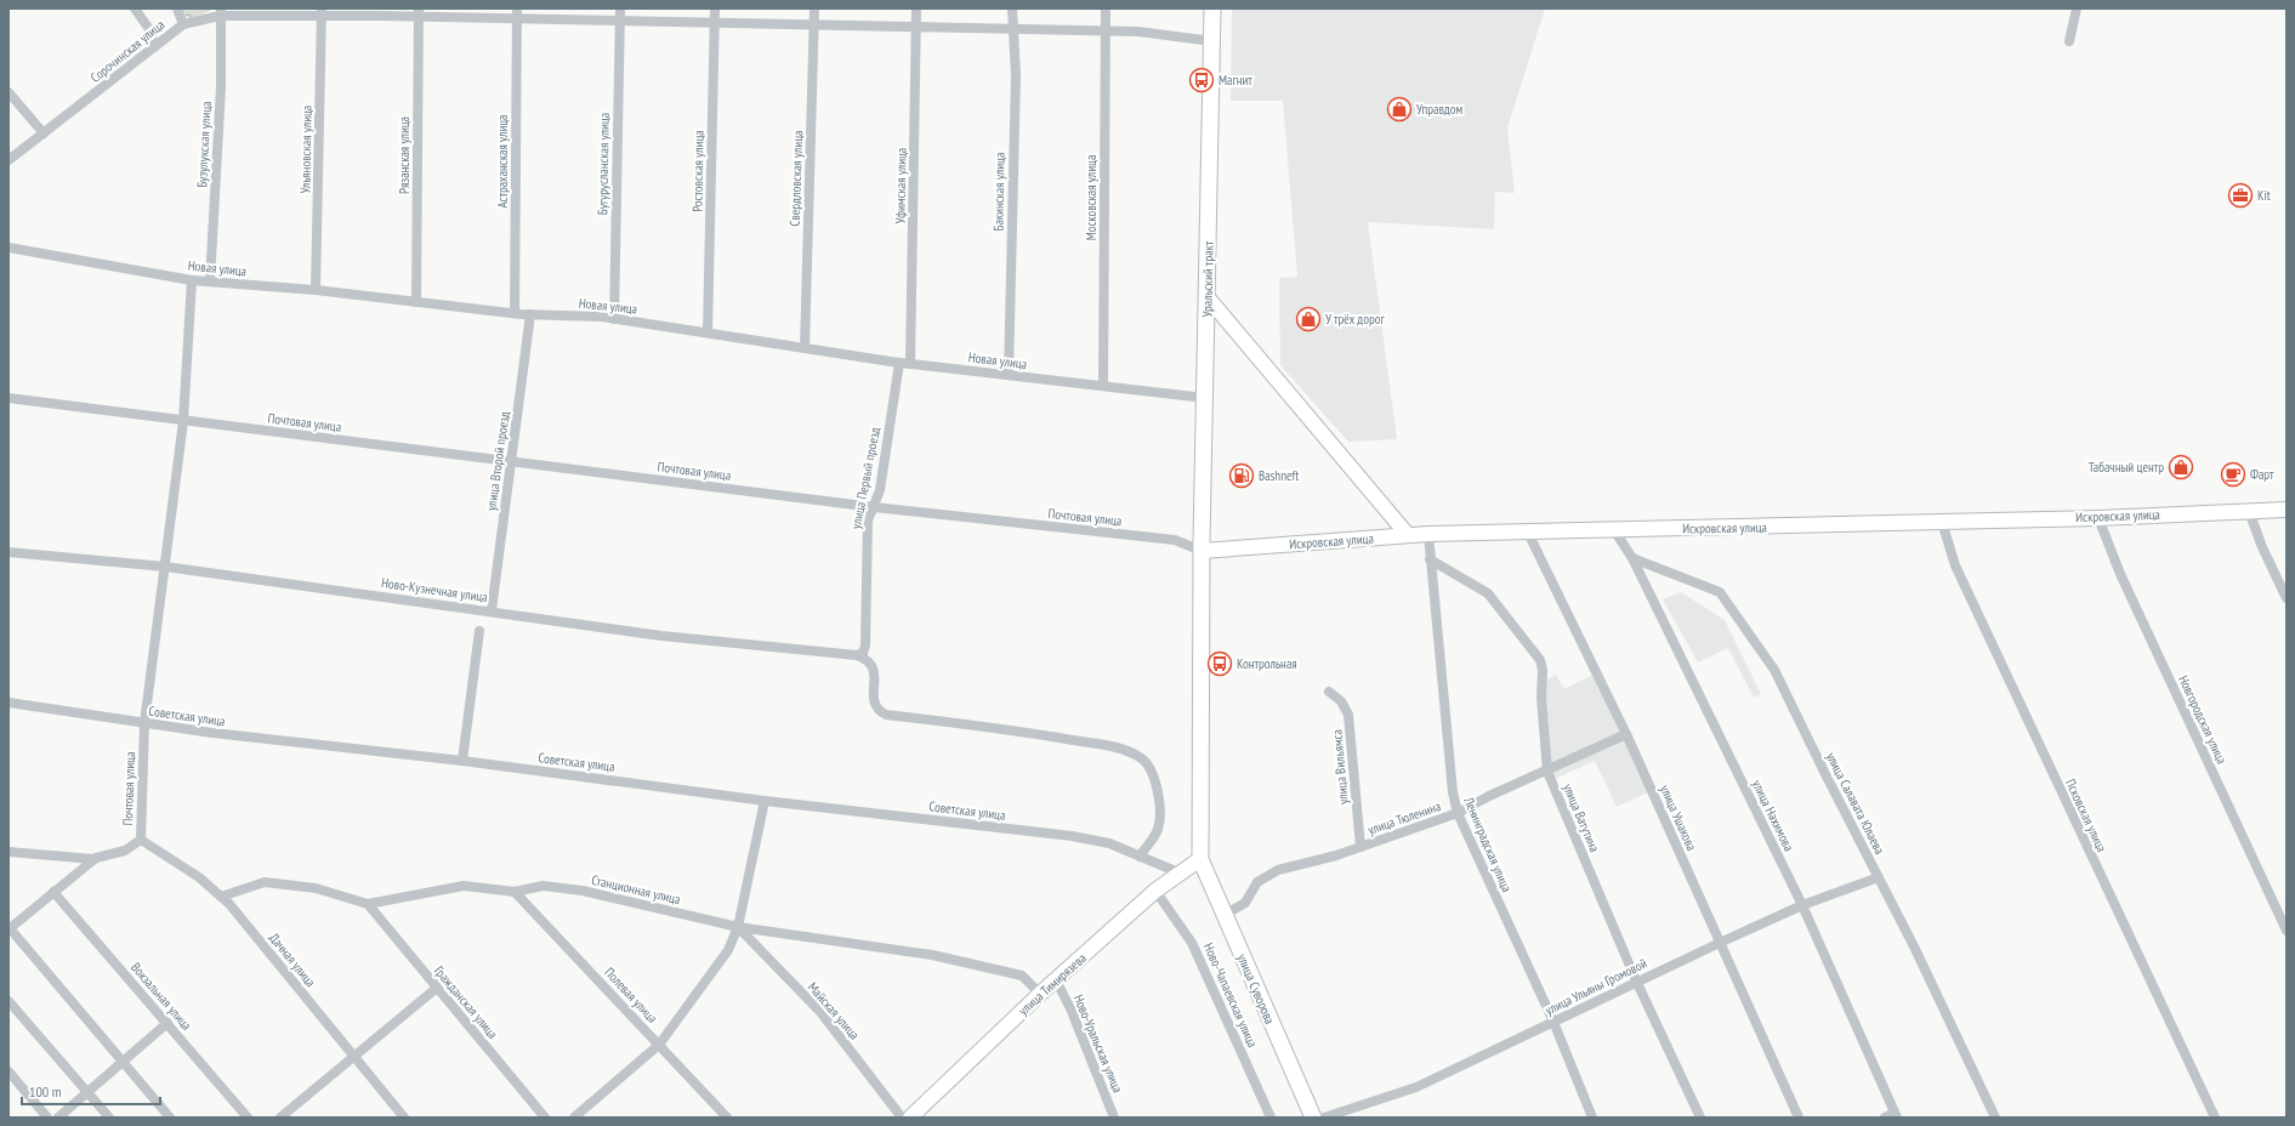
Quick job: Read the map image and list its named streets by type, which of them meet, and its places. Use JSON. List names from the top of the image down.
{
  "streets": {
    "main road": [
      "Уральский тракт",
      "Искровская улица",
      "улица Тимирязева",
      "улица Суворова"
    ],
    "street": [
      "Сорочинская улица",
      "Бузулукская улица",
      "Ульяновская улица",
      "Рязанская улица",
      "Астраханская улица",
      "Бугурусланская улица",
      "Ростовская улица",
      "Свердловская улица",
      "Уфимская улица",
      "Бакинская улица",
      "Московская улица",
      "Новая улица",
      "Почтовая улица",
      "улица Второй проезд",
      "улица Первый проезд",
      "Ново-Кузнечная улица",
      "Советская улица",
      "Новгородская улица",
      "улица Вильямса",
      "улица Салавата Юлаева",
      "улица Нахимова",
      "Псковская улица",
      "улица Тюленина",
      "улица Ватутина",
      "улица Ушакова",
      "Ленинградская улица",
      "Станционная улица",
      "Дачная улица",
      "улица Ульяны Громовой",
      "Полевая улица",
      "Ново-Чапаевская улица",
      "Вокзальная улица",
      "Гражданская улица",
      "Майская улица",
      "Ново-Уральская улица"
    ]
  },
  "crossings": [
    ["Сорочинская улица", "Бузулукская улица"],
    ["Сорочинская улица", "Ульяновская улица"],
    ["Сорочинская улица", "Рязанская улица"],
    ["Сорочинская улица", "Астраханская улица"],
    ["Сорочинская улица", "Бугурусланская улица"],
    ["Сорочинская улица", "Ростовская улица"],
    ["Сорочинская улица", "Свердловская улица"],
    ["Сорочинская улица", "Уфимская улица"],
    ["Сорочинская улица", "Бакинская улица"],
    ["Сорочинская улица", "Московская улица"],
    ["Сорочинская улица", "Уральский тракт"],
    ["Бузулукская улица", "Новая улица"],
    ["Ульяновская улица", "Новая улица"],
    ["Рязанская улица", "Новая улица"],
    ["Астраханская улица", "Новая улица"],
    ["Бугурусланская улица", "Новая улица"],
    ["Ростовская улица", "Новая улица"],
    ["Свердловская улица", "Новая улица"],
    ["Уфимская улица", "Новая улица"],
    ["Бакинская улица", "Новая улица"],
    ["Московская улица", "Новая улица"],
    ["Новая улица", "Уральский тракт"],
    ["Новая улица", "Почтовая улица"],
    ["Новая улица", "улица Второй проезд"],
    ["Новая улица", "улица Первый проезд"],
    ["Уральский тракт", "Почтовая улица"],
    ["Уральский тракт", "Искровская улица"],
    ["Уральский тракт", "улица Тимирязева"],
    ["Уральский тракт", "улица Суворова"],
    ["Почтовая улица", "улица Второй проезд"],
    ["Почтовая улица", "улица Первый проезд"],
    ["Почтовая улица", "Искровская улица"],
    ["Почтовая улица", "Ново-Кузнечная улица"],
    ["Почтовая улица", "Советская улица"],
    ["Почтовая улица", "Дачная улица"],
    ["улица Второй проезд", "Ново-Кузнечная улица"],
    ["улица Первый проезд", "Ново-Кузнечная улица"],
    ["Искровская улица", "Новгородская улица"],
    ["Искровская улица", "улица Нахимова"],
    ["Искровская улица", "Псковская улица"],
    ["Искровская улица", "улица Ушакова"],
    ["Искровская улица", "Ленинградская улица"],
    ["Советская улица", "улица Тимирязева"],
    ["улица Вильямса", "улица Тюленина"],
    ["улица Салавата Юлаева", "улица Нахимова"],
    ["улица Салавата Юлаева", "улица Ульяны Громовой"],
    ["улица Нахимова", "улица Ульяны Громовой"],
    ["улица Тюленина", "улица Ватутина"],
    ["улица Тюленина", "улица Ушакова"],
    ["улица Тюленина", "Ленинградская улица"],
    ["улица Тюленина", "улица Суворова"],
    ["улица Ватутина", "Ленинградская улица"],
    ["улица Ватутина", "улица Ульяны Громовой"],
    ["улица Ушакова", "улица Ульяны Громовой"],
    ["Ленинградская улица", "улица Ульяны Громовой"],
    ["Станционная улица", "Дачная улица"],
    ["Станционная улица", "улица Тимирязева"],
    ["Станционная улица", "Полевая улица"],
    ["Станционная улица", "Гражданская улица"],
    ["Станционная улица", "Майская улица"],
    ["улица Тимирязева", "улица Суворова"],
    ["улица Тимирязева", "Ново-Чапаевская улица"],
    ["улица Тимирязева", "Ново-Уральская улица"]
  ],
  "places": {
    "bus stop": ["Магнит", "Контрольная"],
    "shop": ["Управдом", "У трёх дорог", "Табачный центр"],
    "office": ["Kit"],
    "cafe": ["Фарт"],
    "fuel station": ["Bashneft"]
  },
  "scale_bar": "100 m"
}
